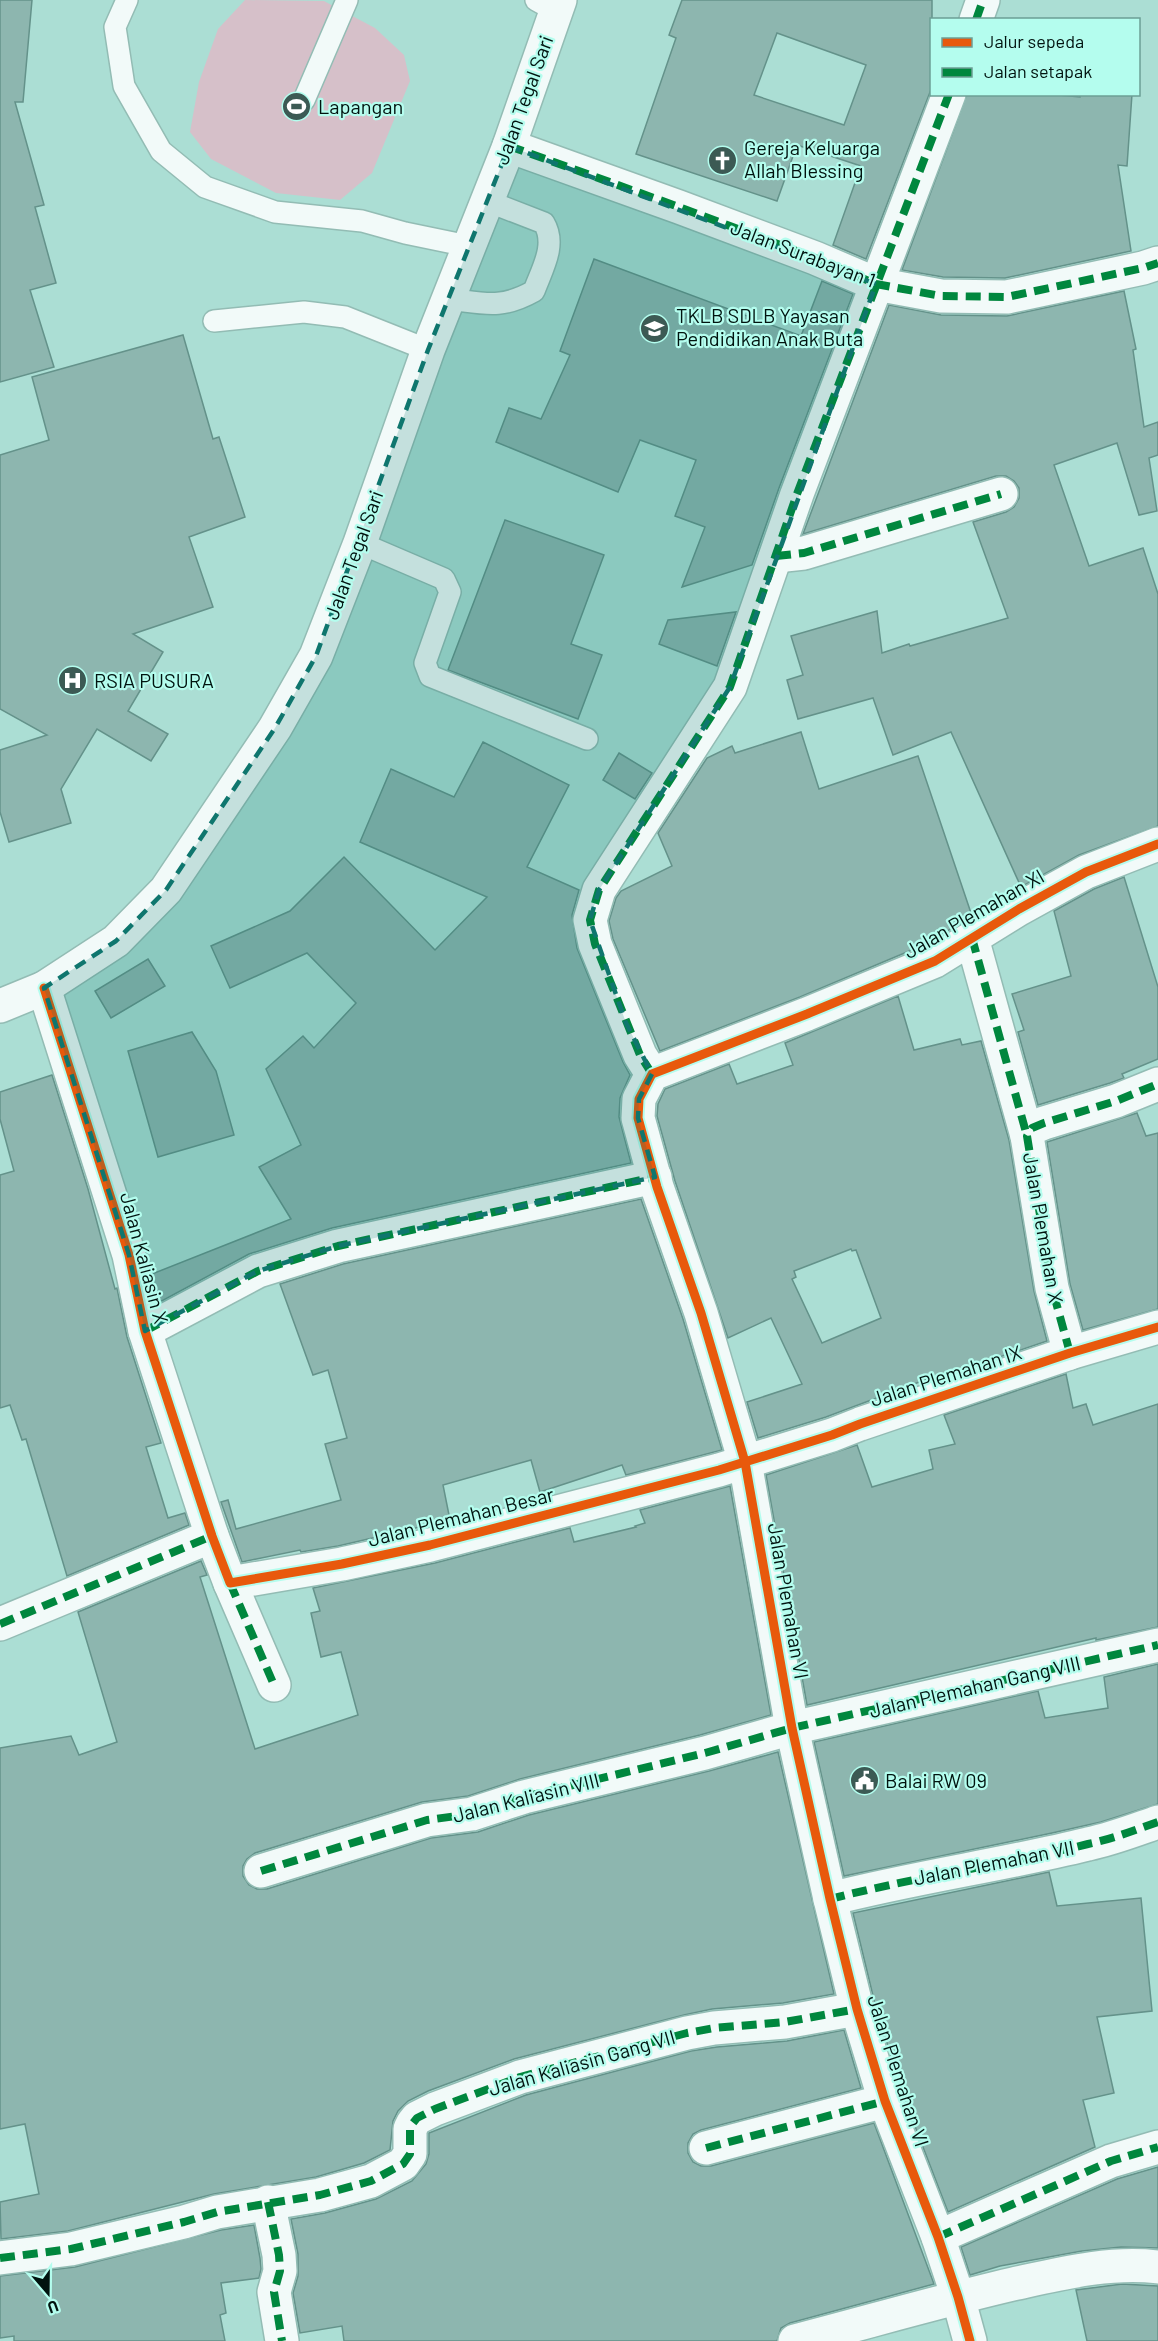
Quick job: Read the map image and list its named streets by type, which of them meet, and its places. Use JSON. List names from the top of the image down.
{
  "streets": {
    "street": [
      "Jalan Tegal Sari",
      "Jalan Surabayan 1",
      "Jalan Plemahan XI",
      "Jalan Plemahan X",
      "Jalan Kaliasin X",
      "Jalan Plemahan IX",
      "Jalan Plemahan Besar",
      "Jalan Plemahan VI",
      "Jalan Plemahan Gang VIII",
      "Jalan Kaliasin VIII",
      "Jalan Plemahan VII",
      "Jalan Kaliasin Gang VII"
    ]
  },
  "crossings": [
    ["Jalan Tegal Sari", "Jalan Surabayan 1"],
    ["Jalan Tegal Sari", "Jalan Kaliasin X"],
    ["Jalan Plemahan XI", "Jalan Plemahan VI"],
    ["Jalan Plemahan X", "Jalan Plemahan IX"],
    ["Jalan Plemahan IX", "Jalan Plemahan Besar"],
    ["Jalan Plemahan IX", "Jalan Plemahan VI"],
    ["Jalan Plemahan Besar", "Jalan Plemahan VI"],
    ["Jalan Plemahan VI", "Jalan Plemahan Gang VIII"],
    ["Jalan Plemahan VI", "Jalan Kaliasin VIII"],
    ["Jalan Plemahan VI", "Jalan Plemahan VII"],
    ["Jalan Plemahan VI", "Jalan Kaliasin Gang VII"],
    ["Jalan Plemahan Gang VIII", "Jalan Kaliasin VIII"]
  ],
  "places": {
    "sports": ["Lapangan"],
    "church": ["Gereja Keluarga Allah Blessing"],
    "school or university": ["TKLB SDLB Yayasan Pendidikan Anak Buta"],
    "hospital": ["RSIA PUSURA"],
    "public building": ["Balai RW 09"]
  },
  "legend": ["Jalur sepeda", "Jalan setapak"],
  "north": "bottom"
}
